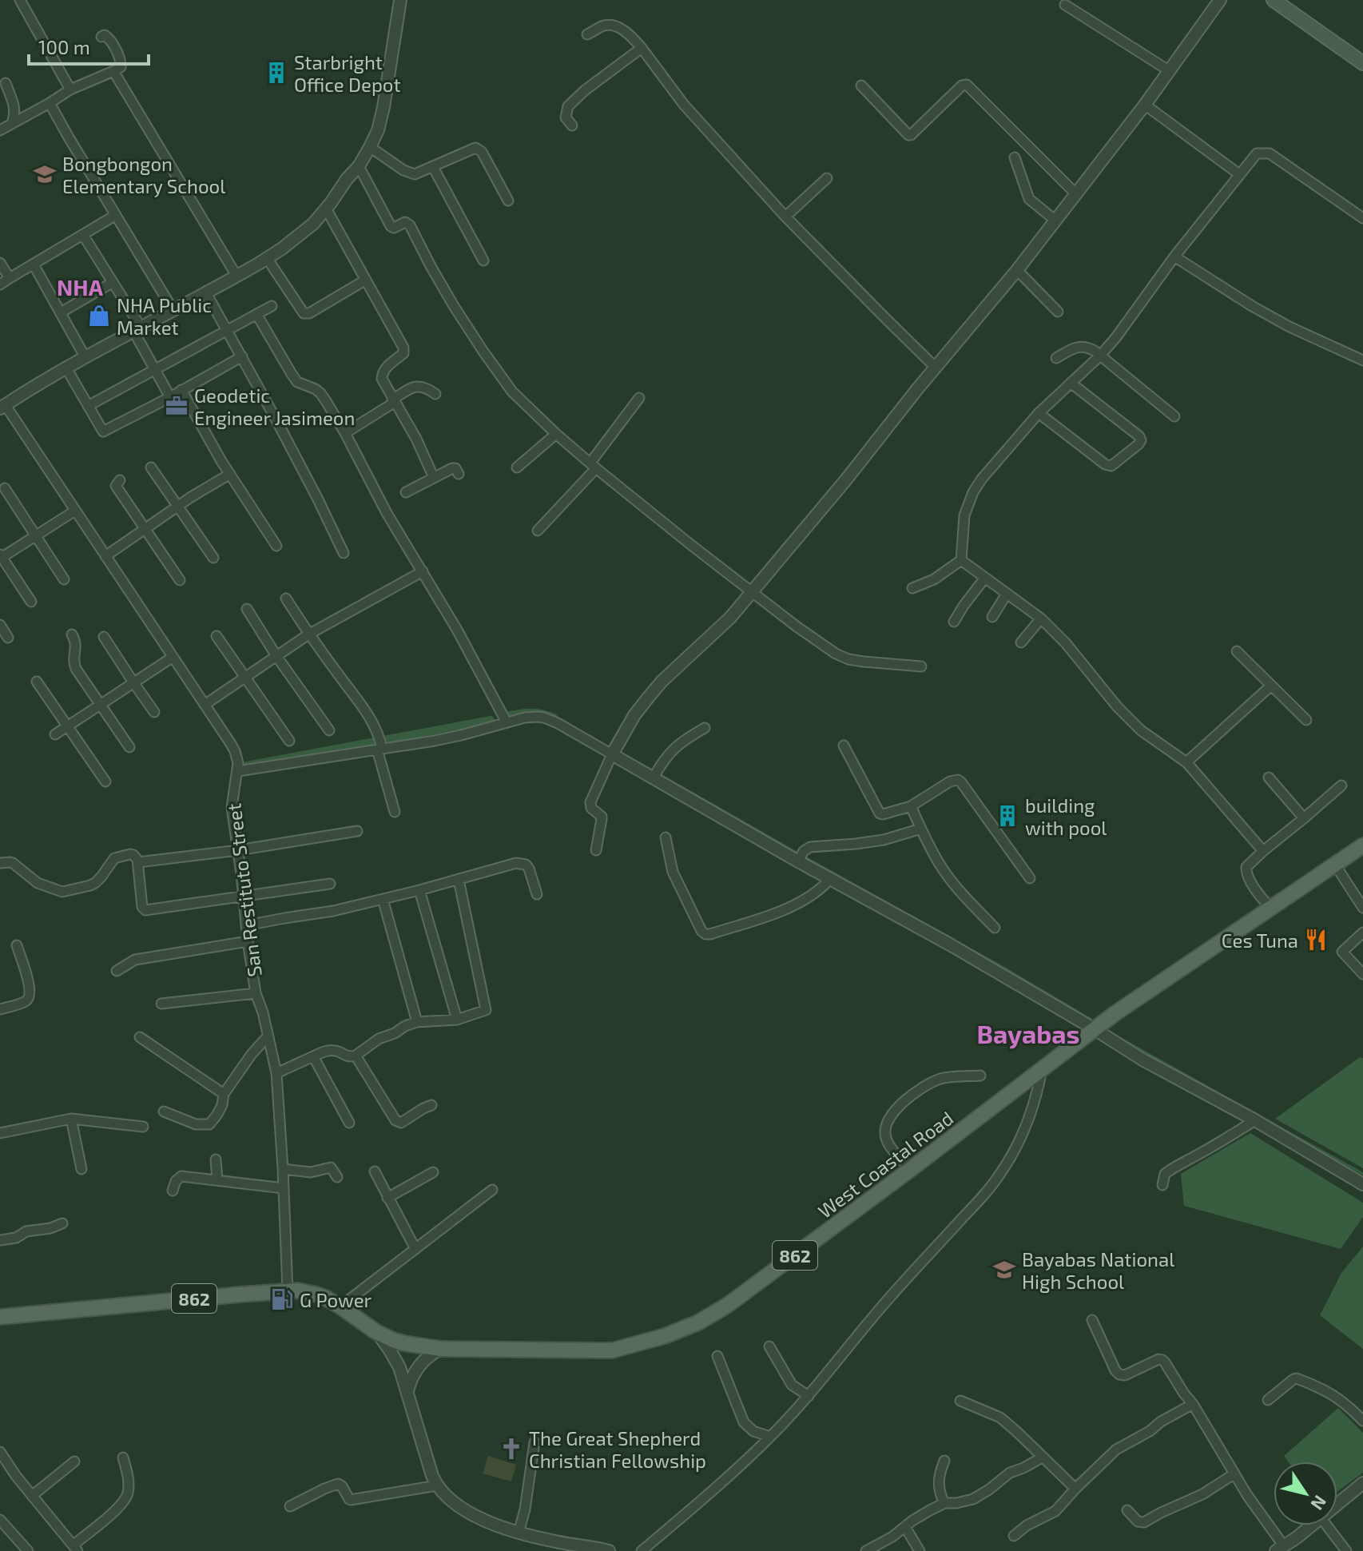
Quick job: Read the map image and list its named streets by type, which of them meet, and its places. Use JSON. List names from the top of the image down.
{
  "streets": {
    "main road": ["West Coastal Road", "862"],
    "street": ["San Restituto Street"]
  },
  "crossings": [
    ["San Restituto Street", "862"],
    ["West Coastal Road", "862"]
  ],
  "districts": ["NHA", "Bayabas"],
  "places": {
    "building": ["Starbright Office Depot", "building with pool"],
    "school or university": ["Bongbongon Elementary School", "Bayabas National High School"],
    "shop": ["NHA Public Market"],
    "office": ["Geodetic Engineer Jasimeon"],
    "restaurant": ["Ces Tuna"],
    "fuel station": ["G Power"],
    "church": ["The Great Shepherd Christian Fellowship"]
  },
  "scale_bar": "100 m",
  "north": "bottom right"
}
